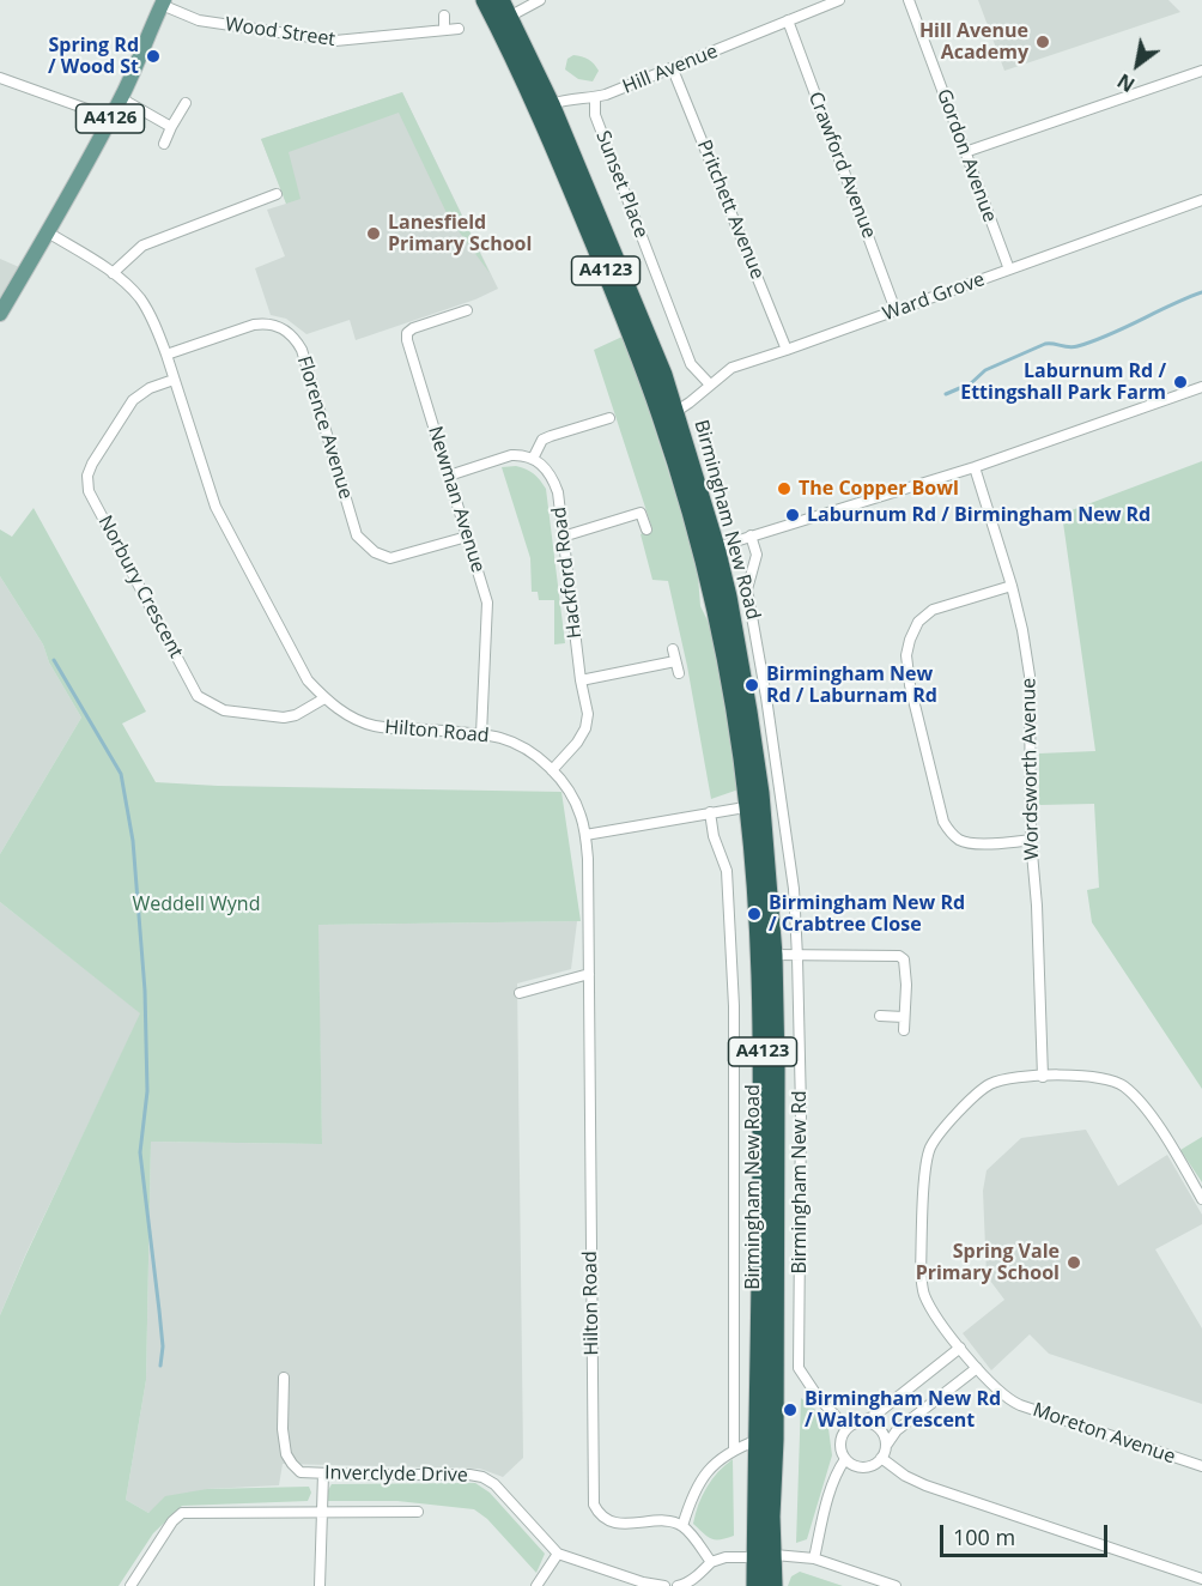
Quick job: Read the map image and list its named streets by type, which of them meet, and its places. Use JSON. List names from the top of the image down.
{
  "streets": {
    "highway": ["A4123", "Birmingham New Road"],
    "main road": ["A4126"],
    "street": [
      "Wood Street",
      "Hill Avenue",
      "Gordon Avenue",
      "Crawford Avenue",
      "Sunset Place",
      "Pritchett Avenue",
      "Ward Grove",
      "Florence Avenue",
      "Newman Avenue",
      "Hackford Road",
      "Norbury Crescent",
      "Hilton Road",
      "Wordsworth Avenue",
      "Birmingham New Rd",
      "Moreton Avenue",
      "Inverclyde Drive"
    ]
  },
  "crossings": [
    ["Wood Street", "A4126"],
    ["Hill Avenue", "Crawford Avenue"],
    ["Hill Avenue", "Sunset Place"],
    ["Hill Avenue", "Pritchett Avenue"],
    ["Hill Avenue", "Birmingham New Road"],
    ["A4126", "Hilton Road"],
    ["Gordon Avenue", "Ward Grove"],
    ["Crawford Avenue", "Ward Grove"],
    ["Sunset Place", "Ward Grove"],
    ["Pritchett Avenue", "Ward Grove"],
    ["Ward Grove", "Birmingham New Road"],
    ["Florence Avenue", "Newman Avenue"],
    ["Florence Avenue", "Hilton Road"],
    ["Newman Avenue", "Hilton Road"],
    ["Hackford Road", "Hilton Road"],
    ["Norbury Crescent", "Hilton Road"],
    ["Wordsworth Avenue", "Moreton Avenue"]
  ],
  "parks": ["Weddell Wynd"],
  "places": [
    "Hill Avenue Academy",
    "Spring Rd / Wood St",
    "Lanesfield Primary School",
    "Laburnum Rd / Ettingshall Park Farm",
    "The Copper Bowl",
    "Laburnum Rd / Birmingham New Rd",
    "Birmingham New Rd / Laburnam Rd",
    "Birmingham New Rd / Crabtree Close",
    "Spring Vale Primary School",
    "Birmingham New Rd / Walton Crescent"
  ],
  "scale_bar": "100 m",
  "north": "bottom left"
}
